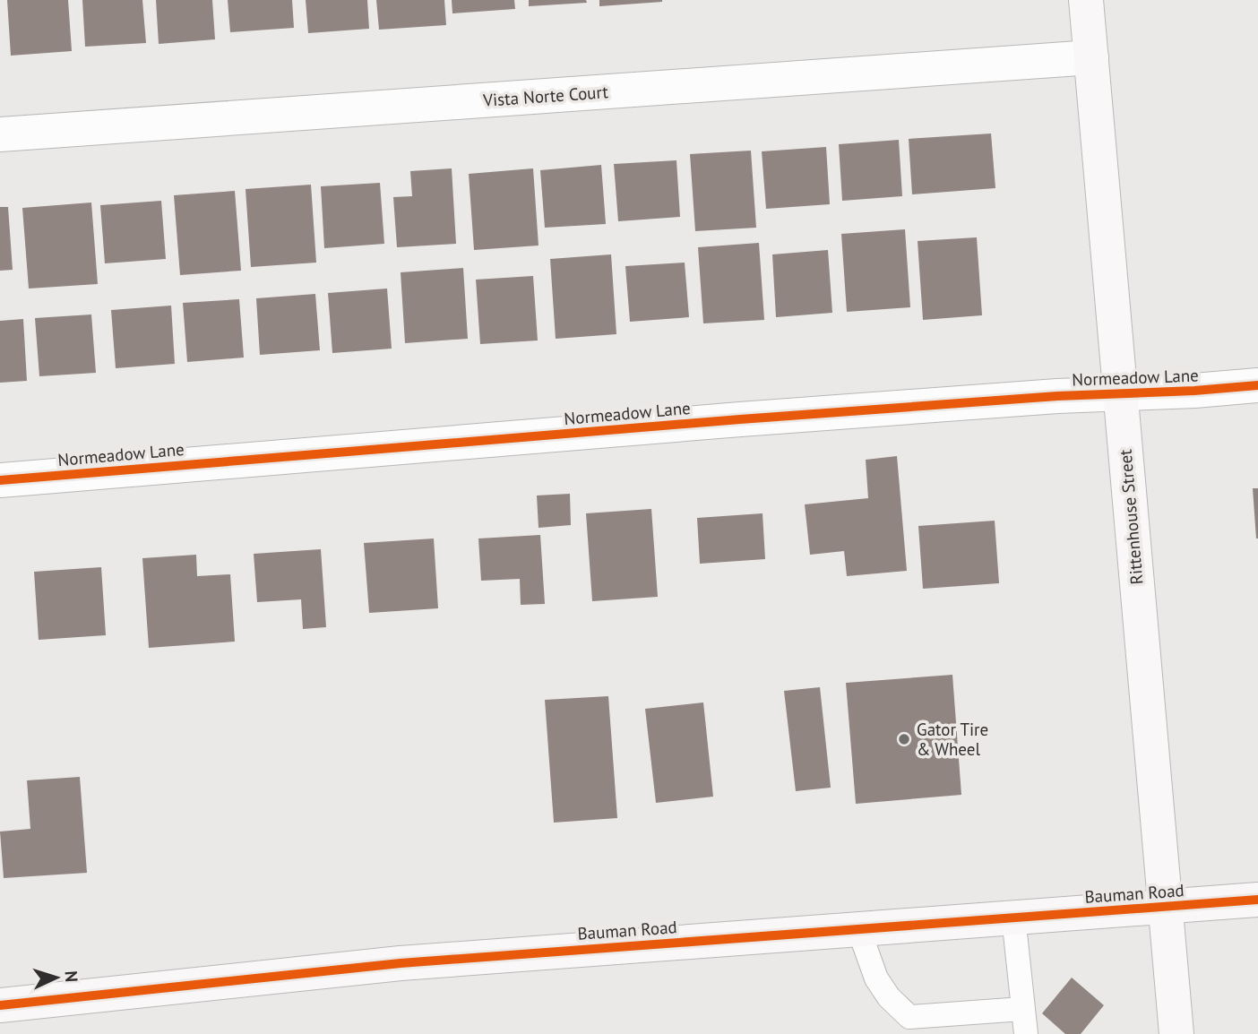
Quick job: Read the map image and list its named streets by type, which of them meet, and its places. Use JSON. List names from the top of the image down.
{
  "streets": {
    "street": [
      "Vista Norte Court",
      "Normeadow Lane",
      "Rittenhouse Street",
      "Bauman Road"
    ]
  },
  "crossings": [
    ["Vista Norte Court", "Rittenhouse Street"],
    ["Normeadow Lane", "Rittenhouse Street"],
    ["Rittenhouse Street", "Bauman Road"]
  ],
  "places": ["Gator Tire & Wheel"],
  "north": "right"
}
